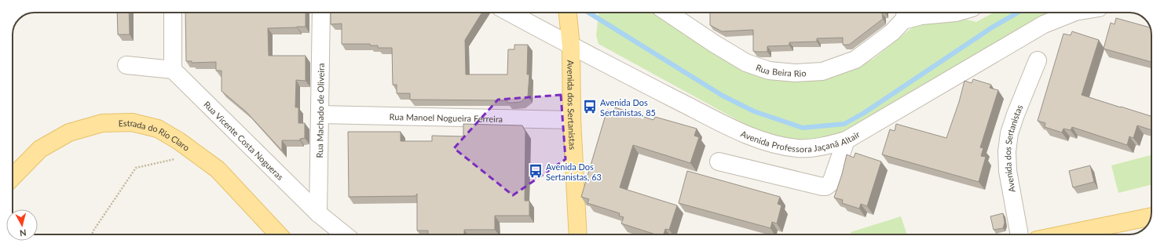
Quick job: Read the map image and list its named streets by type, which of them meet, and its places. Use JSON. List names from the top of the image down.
{
  "streets": {
    "main road": ["Avenida dos Sertanistas", "Estrada do Rio Claro"],
    "street": [
      "Rua Beira Rio",
      "Rua Machado de Oliveira",
      "Rua Manoel Nogueira Ferreira",
      "Avenida Professora Jaçanã Altair",
      "Rua Vicente Costa Nogueras"
    ]
  },
  "crossings": [
    ["Avenida dos Sertanistas", "Rua Manoel Nogueira Ferreira"],
    ["Avenida dos Sertanistas", "Avenida Professora Jaçanã Altair"],
    ["Rua Machado de Oliveira", "Rua Manoel Nogueira Ferreira"],
    ["Rua Machado de Oliveira", "Rua Vicente Costa Nogueras"]
  ],
  "places": {
    "bus stop": ["Avenida Dos Sertanistas, 85", "Avenida Dos Sertanistas, 63"]
  },
  "north": "bottom"
}
